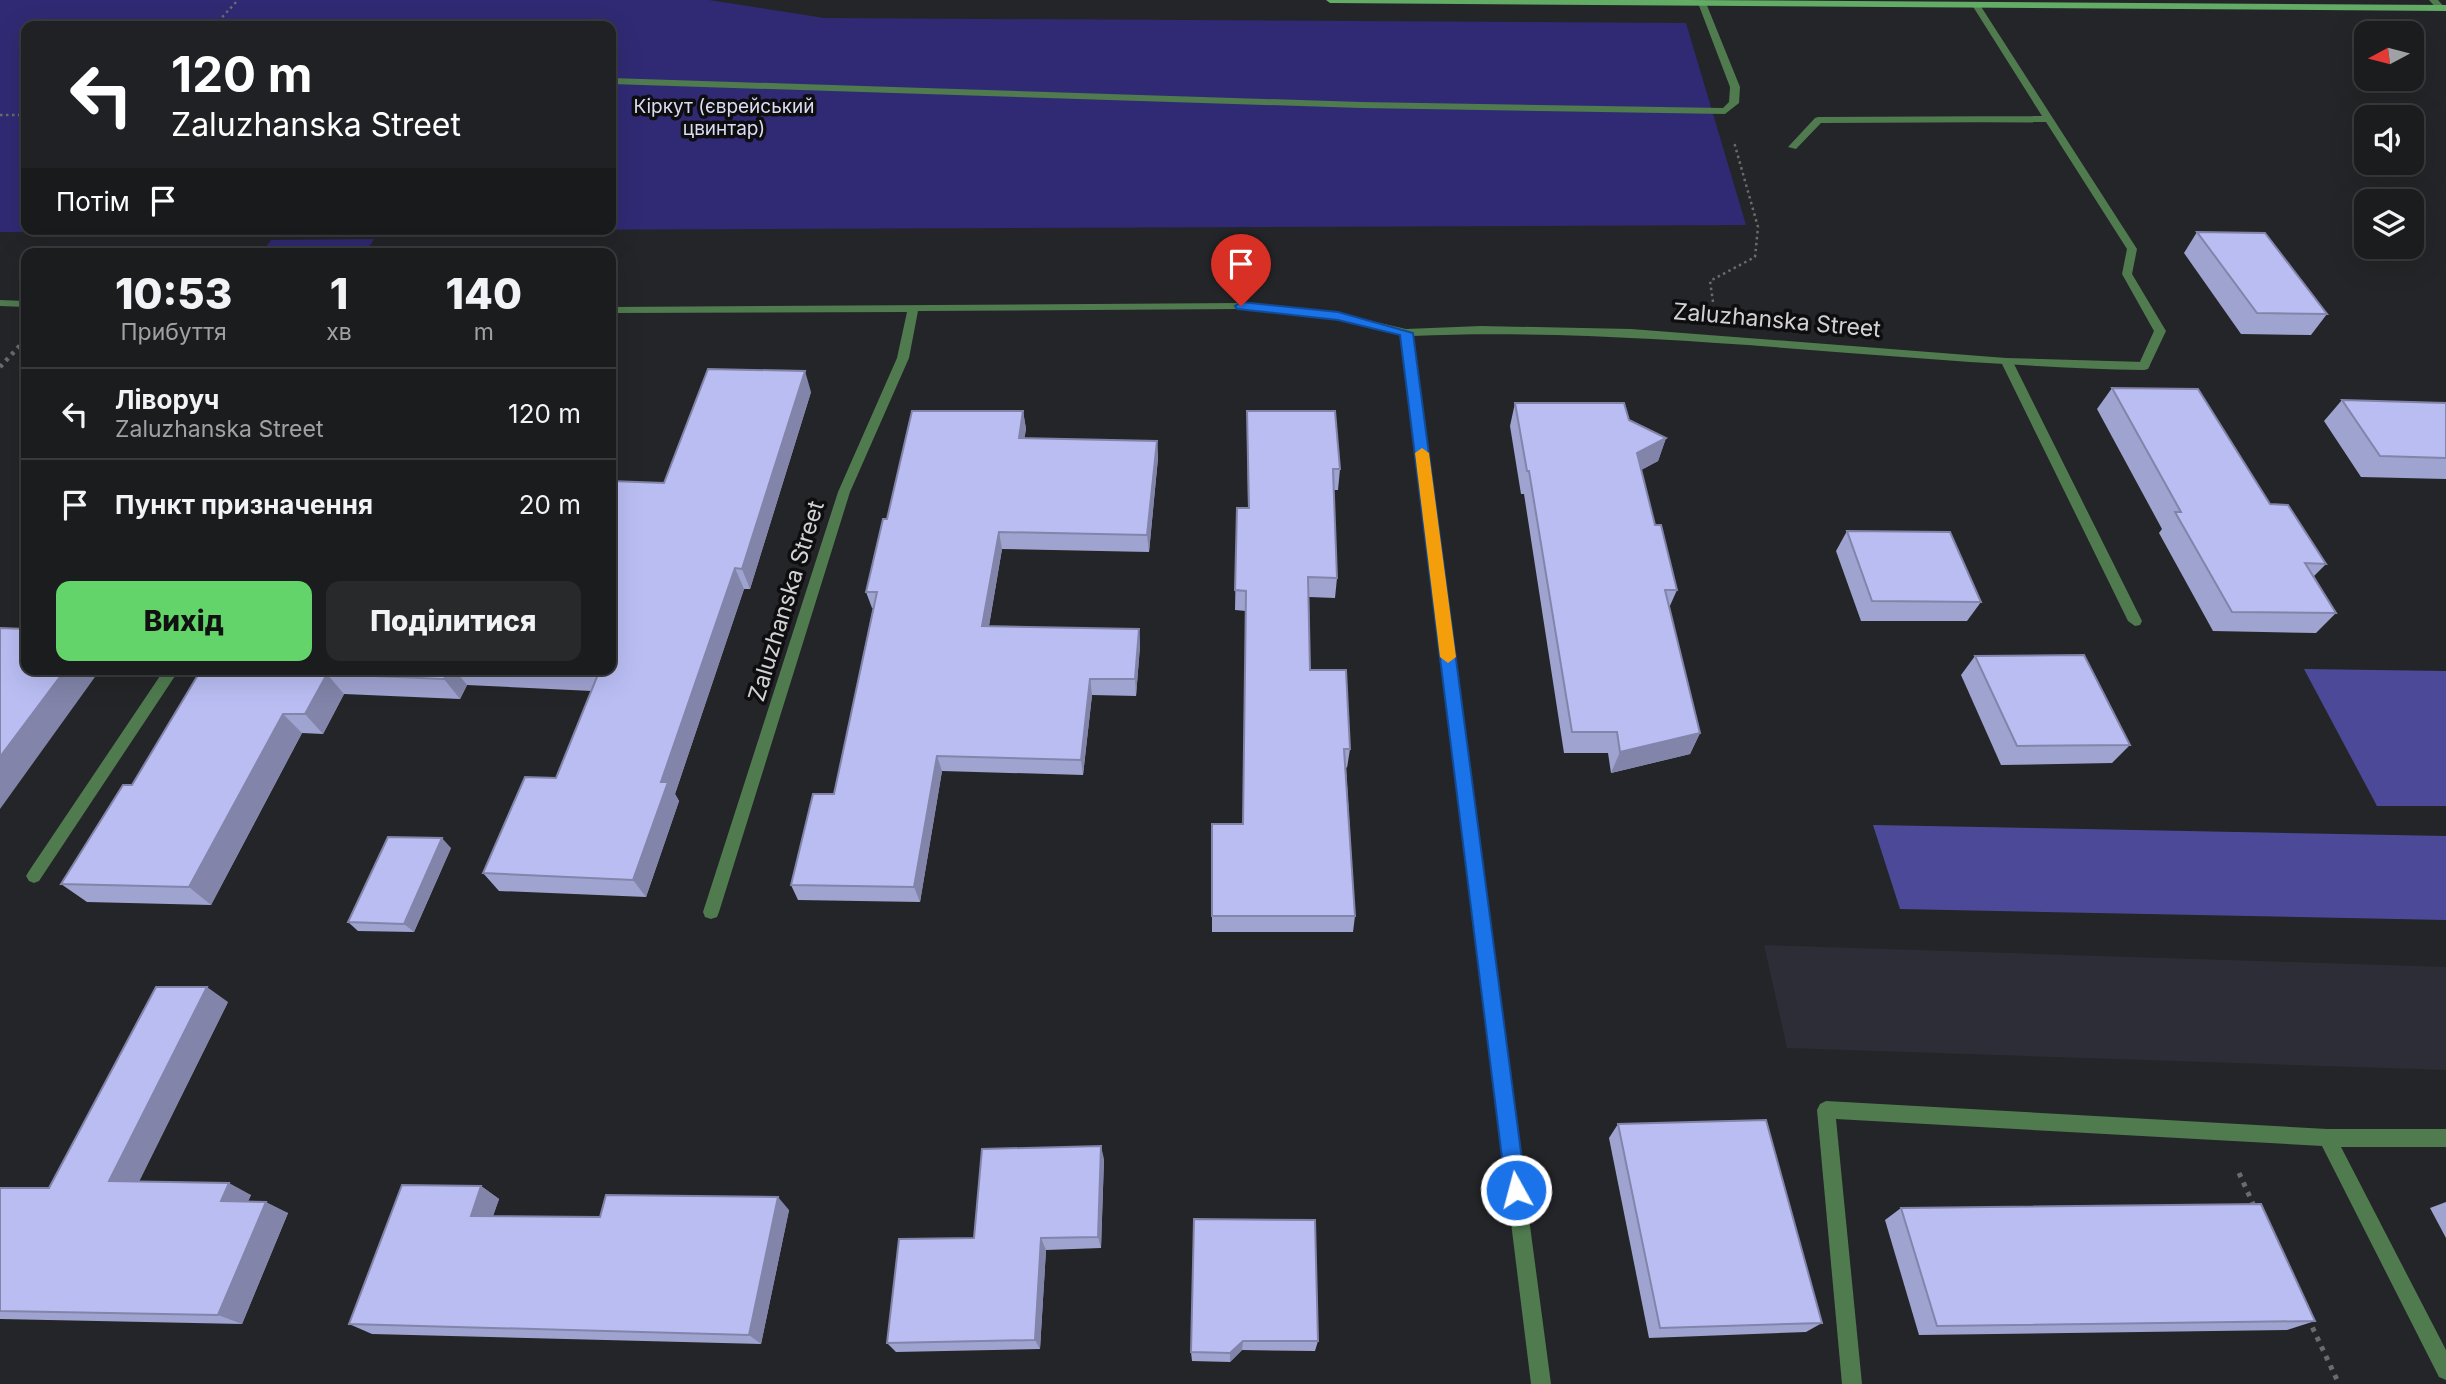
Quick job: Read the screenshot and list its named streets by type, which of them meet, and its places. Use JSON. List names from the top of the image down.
{
  "streets": {
    "street": ["Zaluzhanska Street"]
  },
  "parks": ["Кіркут (єврейський цвинтар)"],
  "north": "left",
  "page": {
    "turn": ["120 m", "Zaluzhanska Street"],
    "then": "Потім",
    "eta": [
      "10:53",
      "Прибуття",
      "1",
      "хв",
      "140",
      "m"
    ],
    "list": [
      {
        "name": "Ліворуч",
        "note": "Zaluzhanska Street",
        "value": "120 m"
      },
      {
        "name": "Пункт призначення",
        "value": "20 m"
      }
    ],
    "buttons": ["Вихід", "Поділитися"]
  }
}
